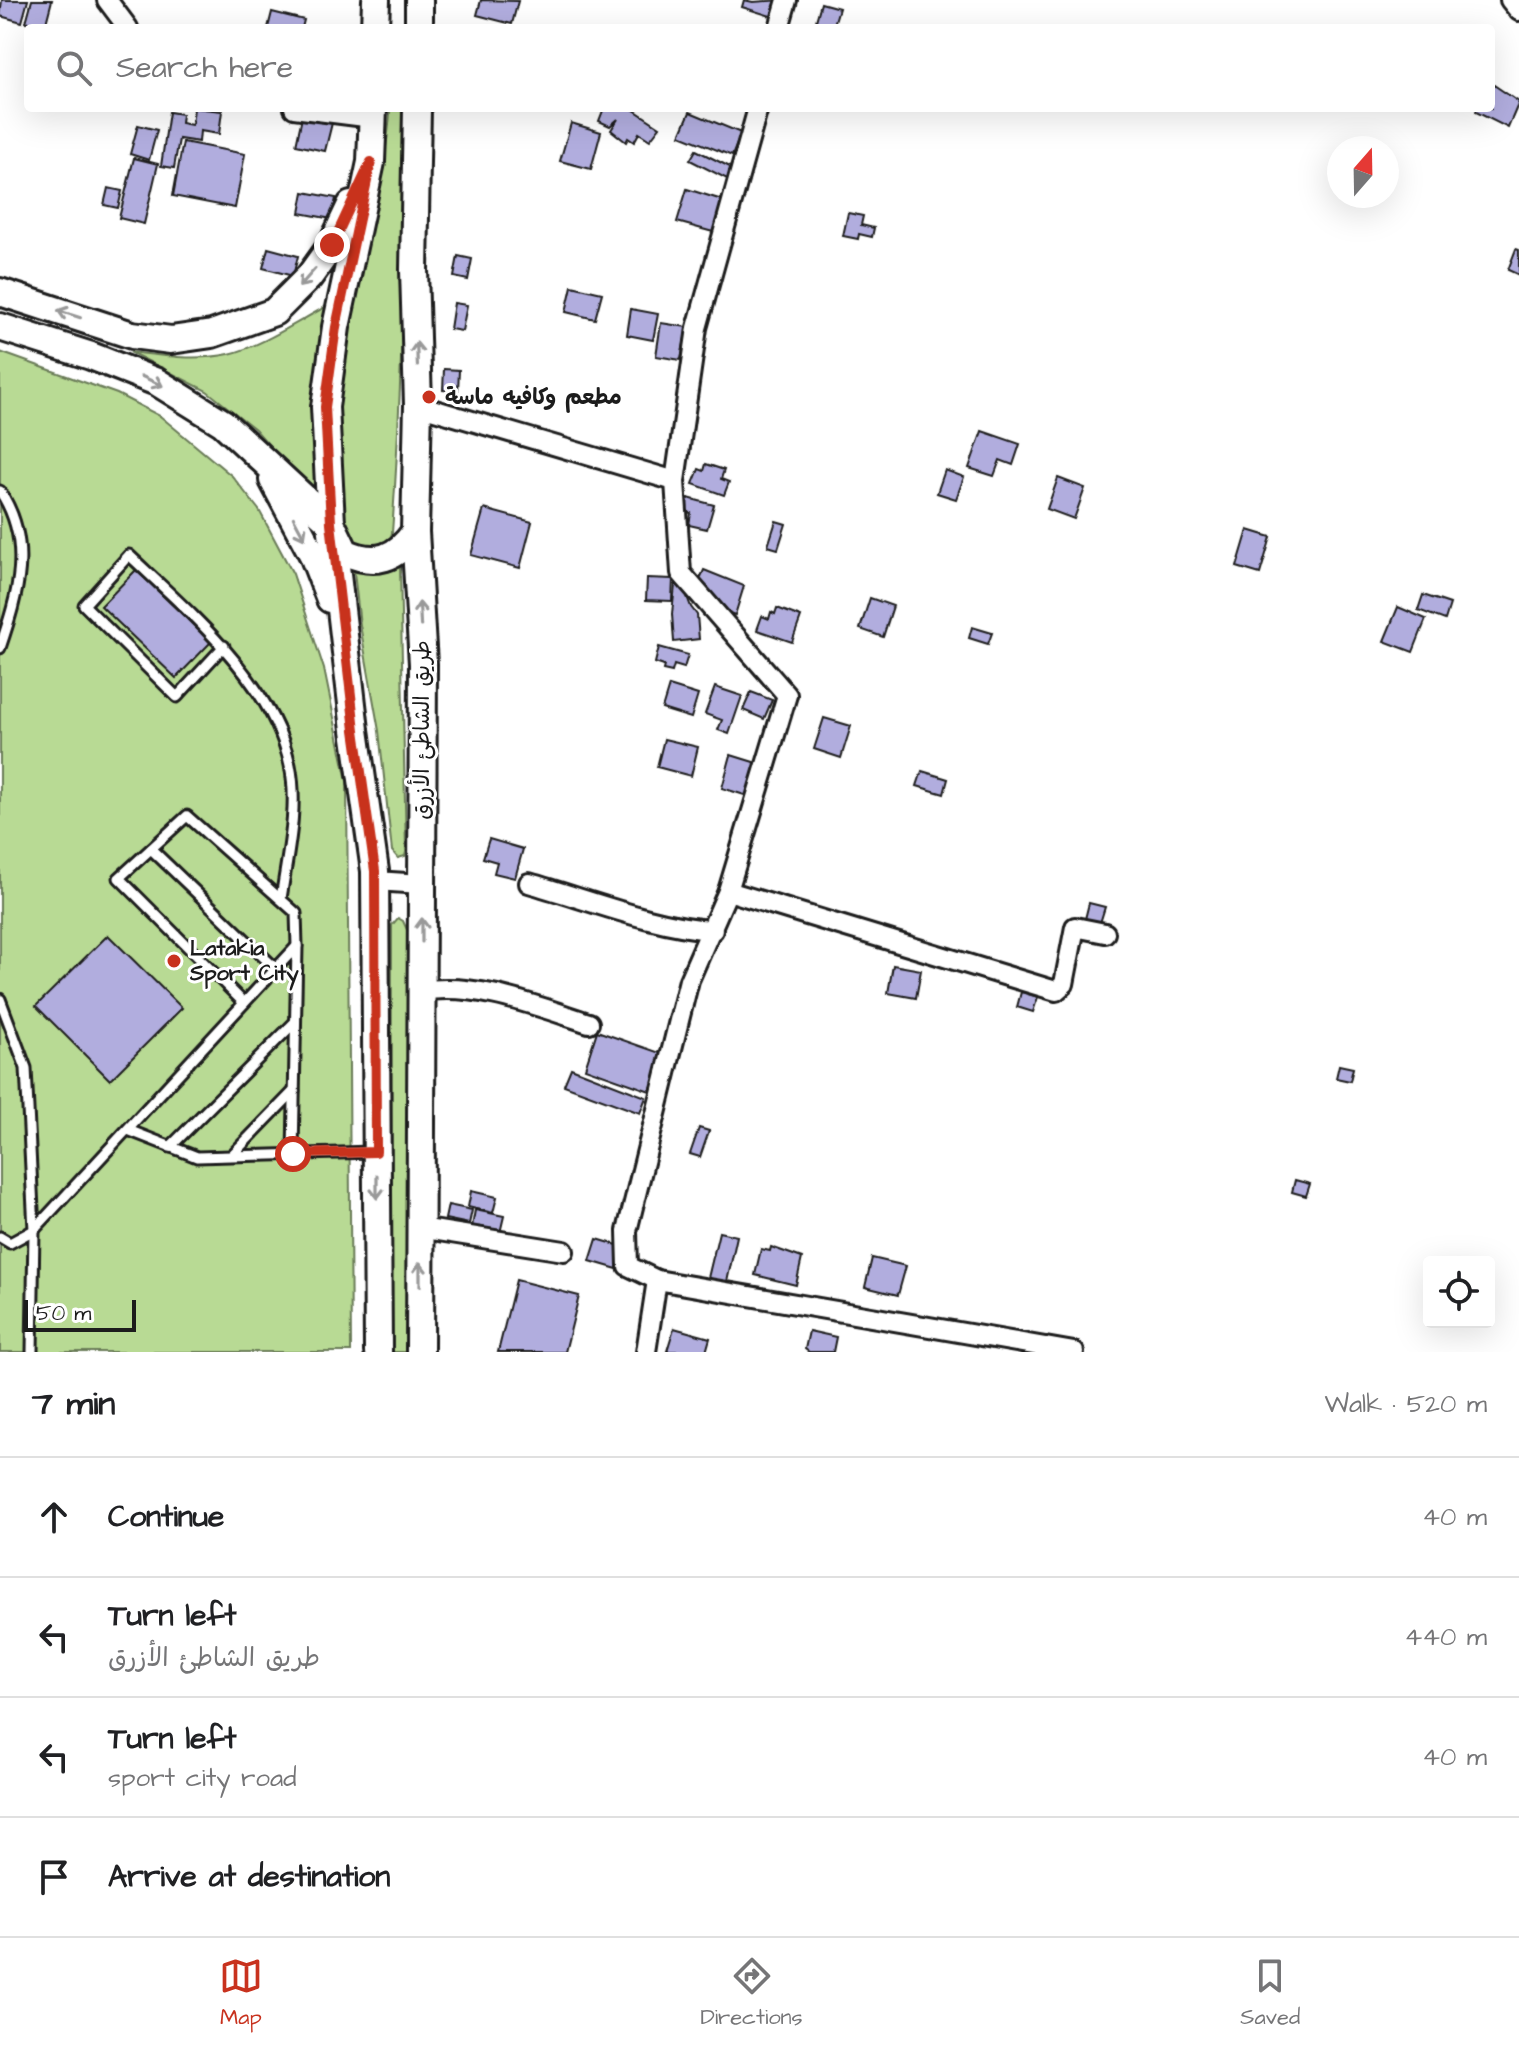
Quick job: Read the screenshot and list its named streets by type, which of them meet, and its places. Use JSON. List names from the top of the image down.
{
  "streets": {
    "main road": ["طريق الشاطئ الأزرق"]
  },
  "places": ["مطعم وكافيه ماسة", "Latakia Sport City"],
  "scale_bar": "50 m",
  "north": "top",
  "page": {
    "search": "Search here",
    "scale": "50 m",
    "heading": ["7 min", "Walk · 520 m"],
    "list": [
      ["Continue", "40 m"],
      ["Turn left", "طريق الشاطئ الأزرق", "440 m"],
      ["Turn left", "sport city road", "40 m"],
      "Arrive at destination"
    ],
    "nav": ["Map", "Directions", "Saved"]
  }
}
